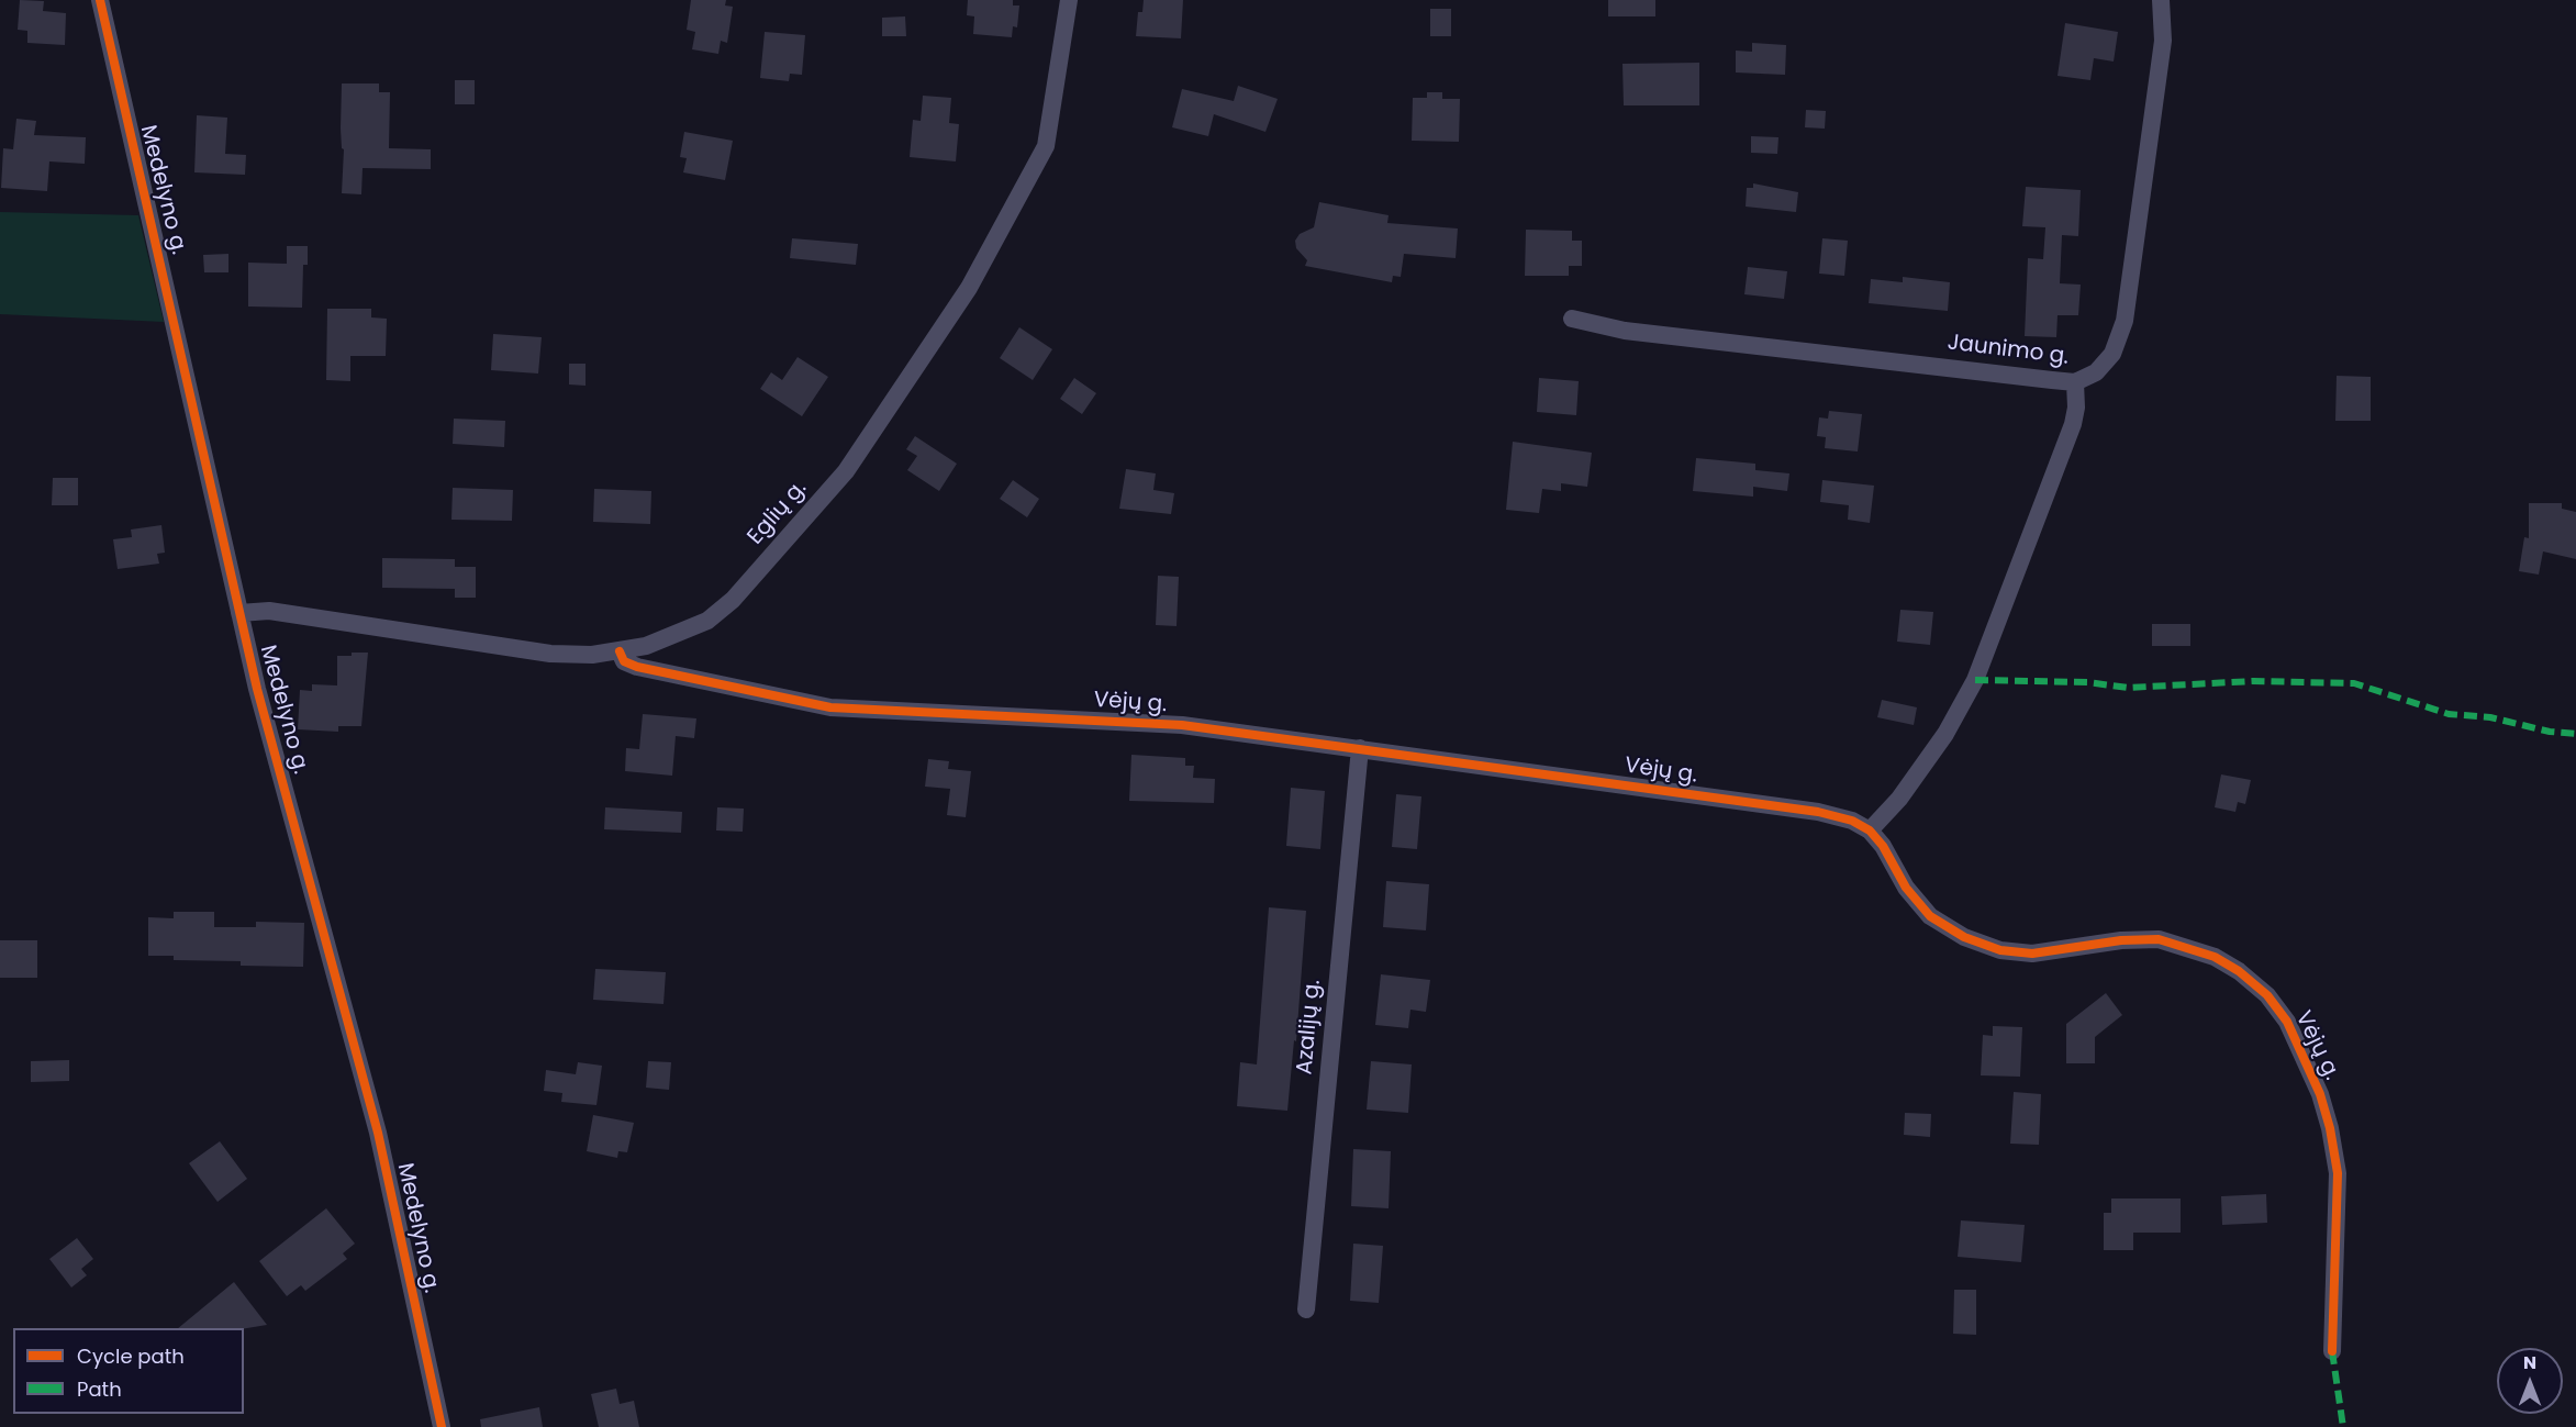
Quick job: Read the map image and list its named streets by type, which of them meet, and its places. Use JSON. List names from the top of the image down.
{
  "streets": {
    "street": [
      "Medelyno g.",
      "Jaunimo g.",
      "Eglių g.",
      "Vėjų g.",
      "Azalijų g."
    ]
  },
  "crossings": [
    ["Medelyno g.", "Eglių g."],
    ["Eglių g.", "Vėjų g."],
    ["Vėjų g.", "Azalijų g."]
  ],
  "legend": ["Cycle path", "Path"],
  "north": "top"
}
